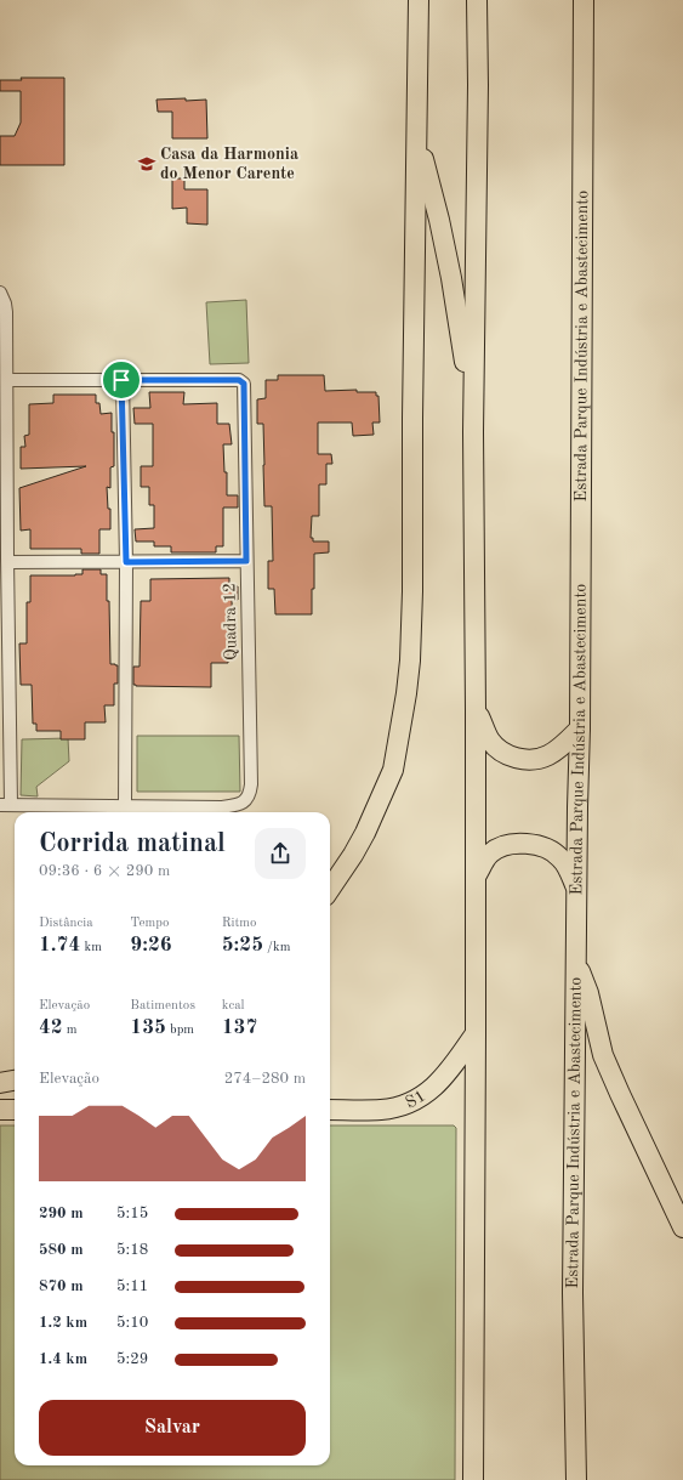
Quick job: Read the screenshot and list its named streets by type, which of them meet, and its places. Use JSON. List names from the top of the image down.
{
  "streets": {
    "highway": ["Estrada Parque Indústria e Abastecimento", "S1"],
    "street": ["Quadra 12"]
  },
  "places": {
    "school or university": ["Casa da Harmonia do Menor Carente"]
  },
  "page": {
    "heading": ["Corrida matinal", "09:36 · 6 × 290 m"],
    "stats": [
      ["Distância", "1.74 km"],
      ["Tempo", "9:26"],
      ["Ritmo", "5:25 /km"],
      ["Elevação", "42 m"],
      ["Batimentos", "135 bpm"],
      ["kcal", "137"]
    ],
    "chart": ["Elevação", "274–280 m"],
    "list": [
      {
        "name": "290 m",
        "note": "5:15"
      },
      {
        "name": "580 m",
        "note": "5:18"
      },
      {
        "name": "870 m",
        "note": "5:11"
      },
      {
        "name": "1.2 km",
        "note": "5:10"
      },
      {
        "name": "1.4 km",
        "note": "5:29"
      }
    ],
    "buttons": "Salvar"
  }
}
